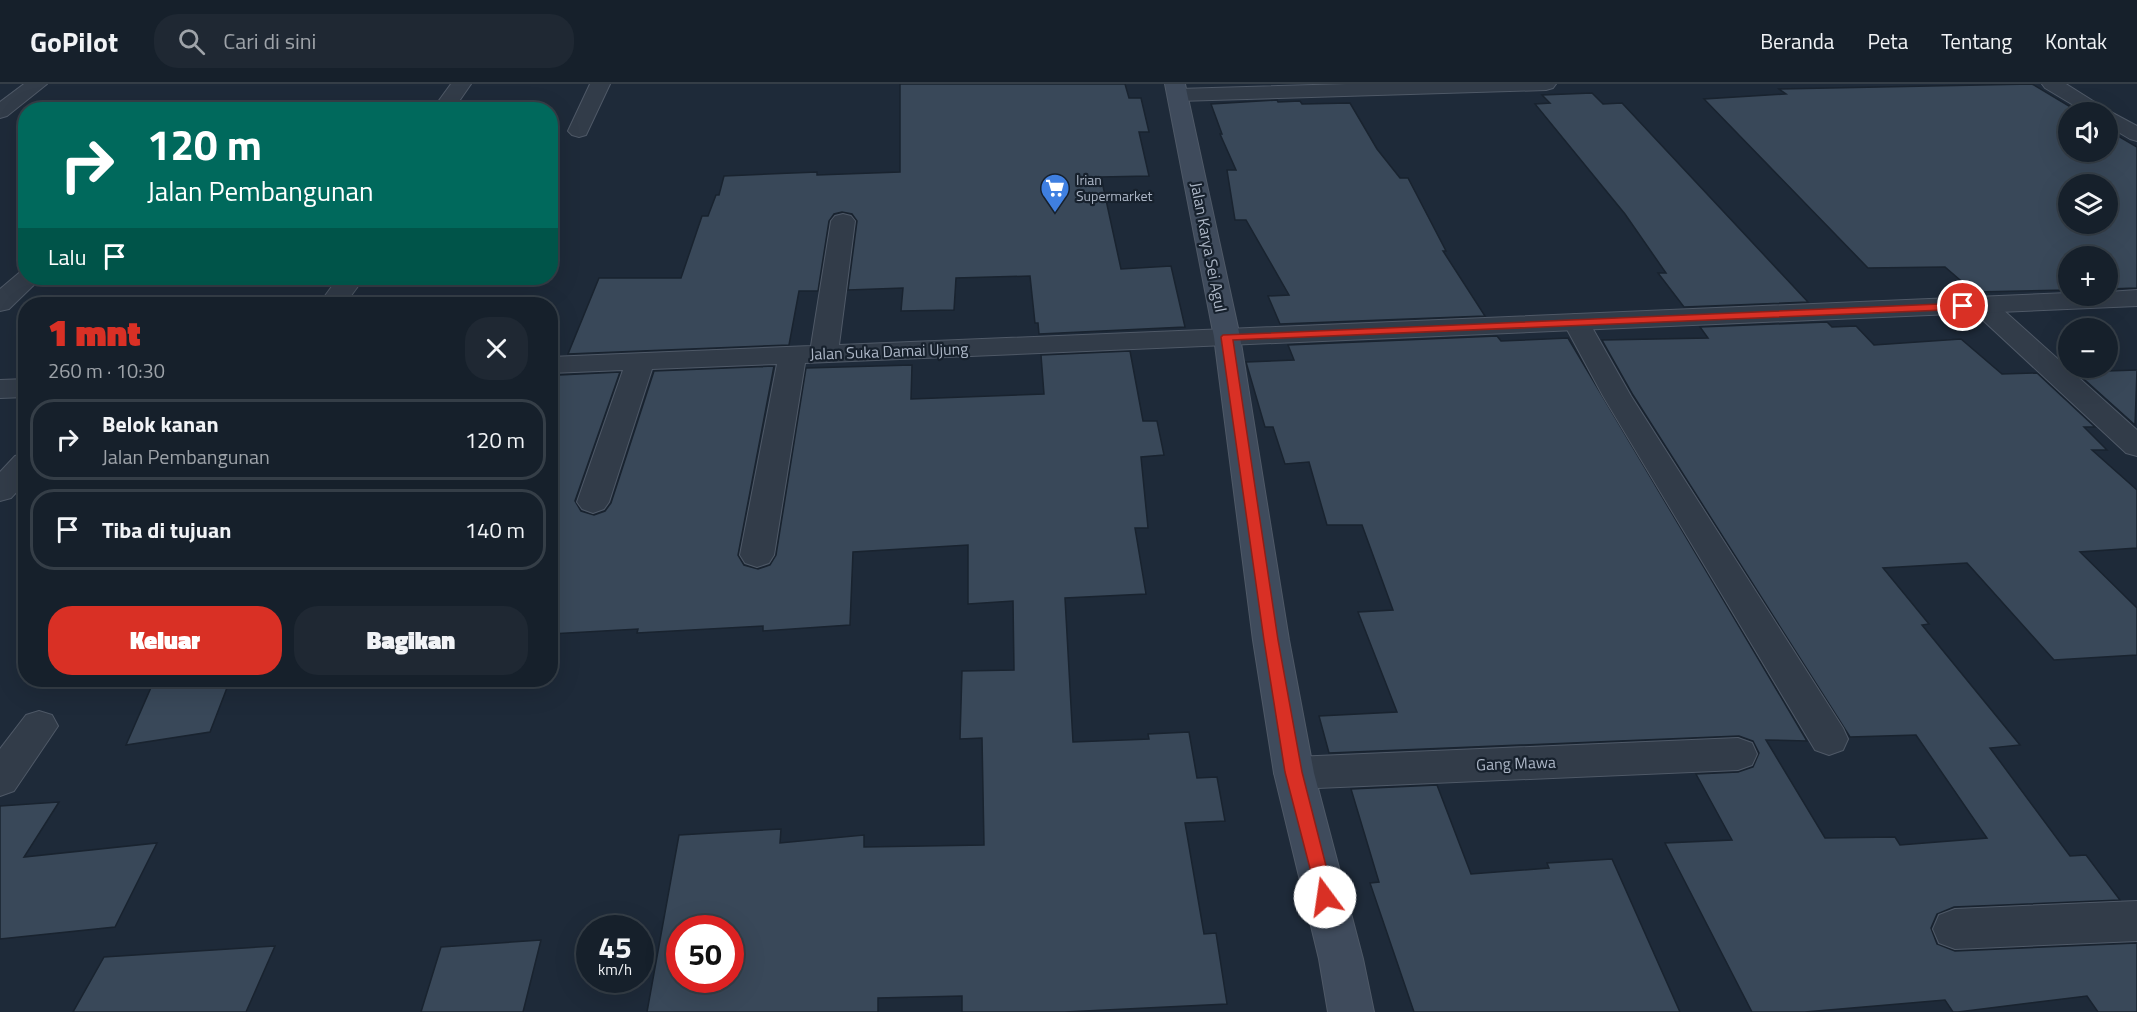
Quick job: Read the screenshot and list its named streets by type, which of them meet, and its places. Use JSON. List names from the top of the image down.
{
  "streets": {
    "main road": ["Jalan Karya Sei Agul"],
    "street": ["Jalan Suka Damai Ujung", "Gang Mawa"]
  },
  "crossings": [
    ["Jalan Karya Sei Agul", "Jalan Suka Damai Ujung"],
    ["Jalan Karya Sei Agul", "Gang Mawa"]
  ],
  "places": {
    "supermarket": ["Irian Supermarket"]
  },
  "page": {
    "header": "GoPilot",
    "search": "Cari di sini",
    "nav": [
      "Beranda",
      "Peta",
      "Tentang",
      "Kontak"
    ],
    "map_buttons": ["+", "−"],
    "turn": ["120 m", "Jalan Pembangunan"],
    "then": "Lalu",
    "heading": ["1 mnt", "260 m · 10:30"],
    "list": [
      {
        "name": "Belok kanan",
        "note": "Jalan Pembangunan",
        "value": "120 m"
      },
      {
        "name": "Tiba di tujuan",
        "value": "140 m"
      }
    ],
    "buttons": ["Keluar", "Bagikan"],
    "speed": "45 km/h",
    "limit": "50"
  }
}
